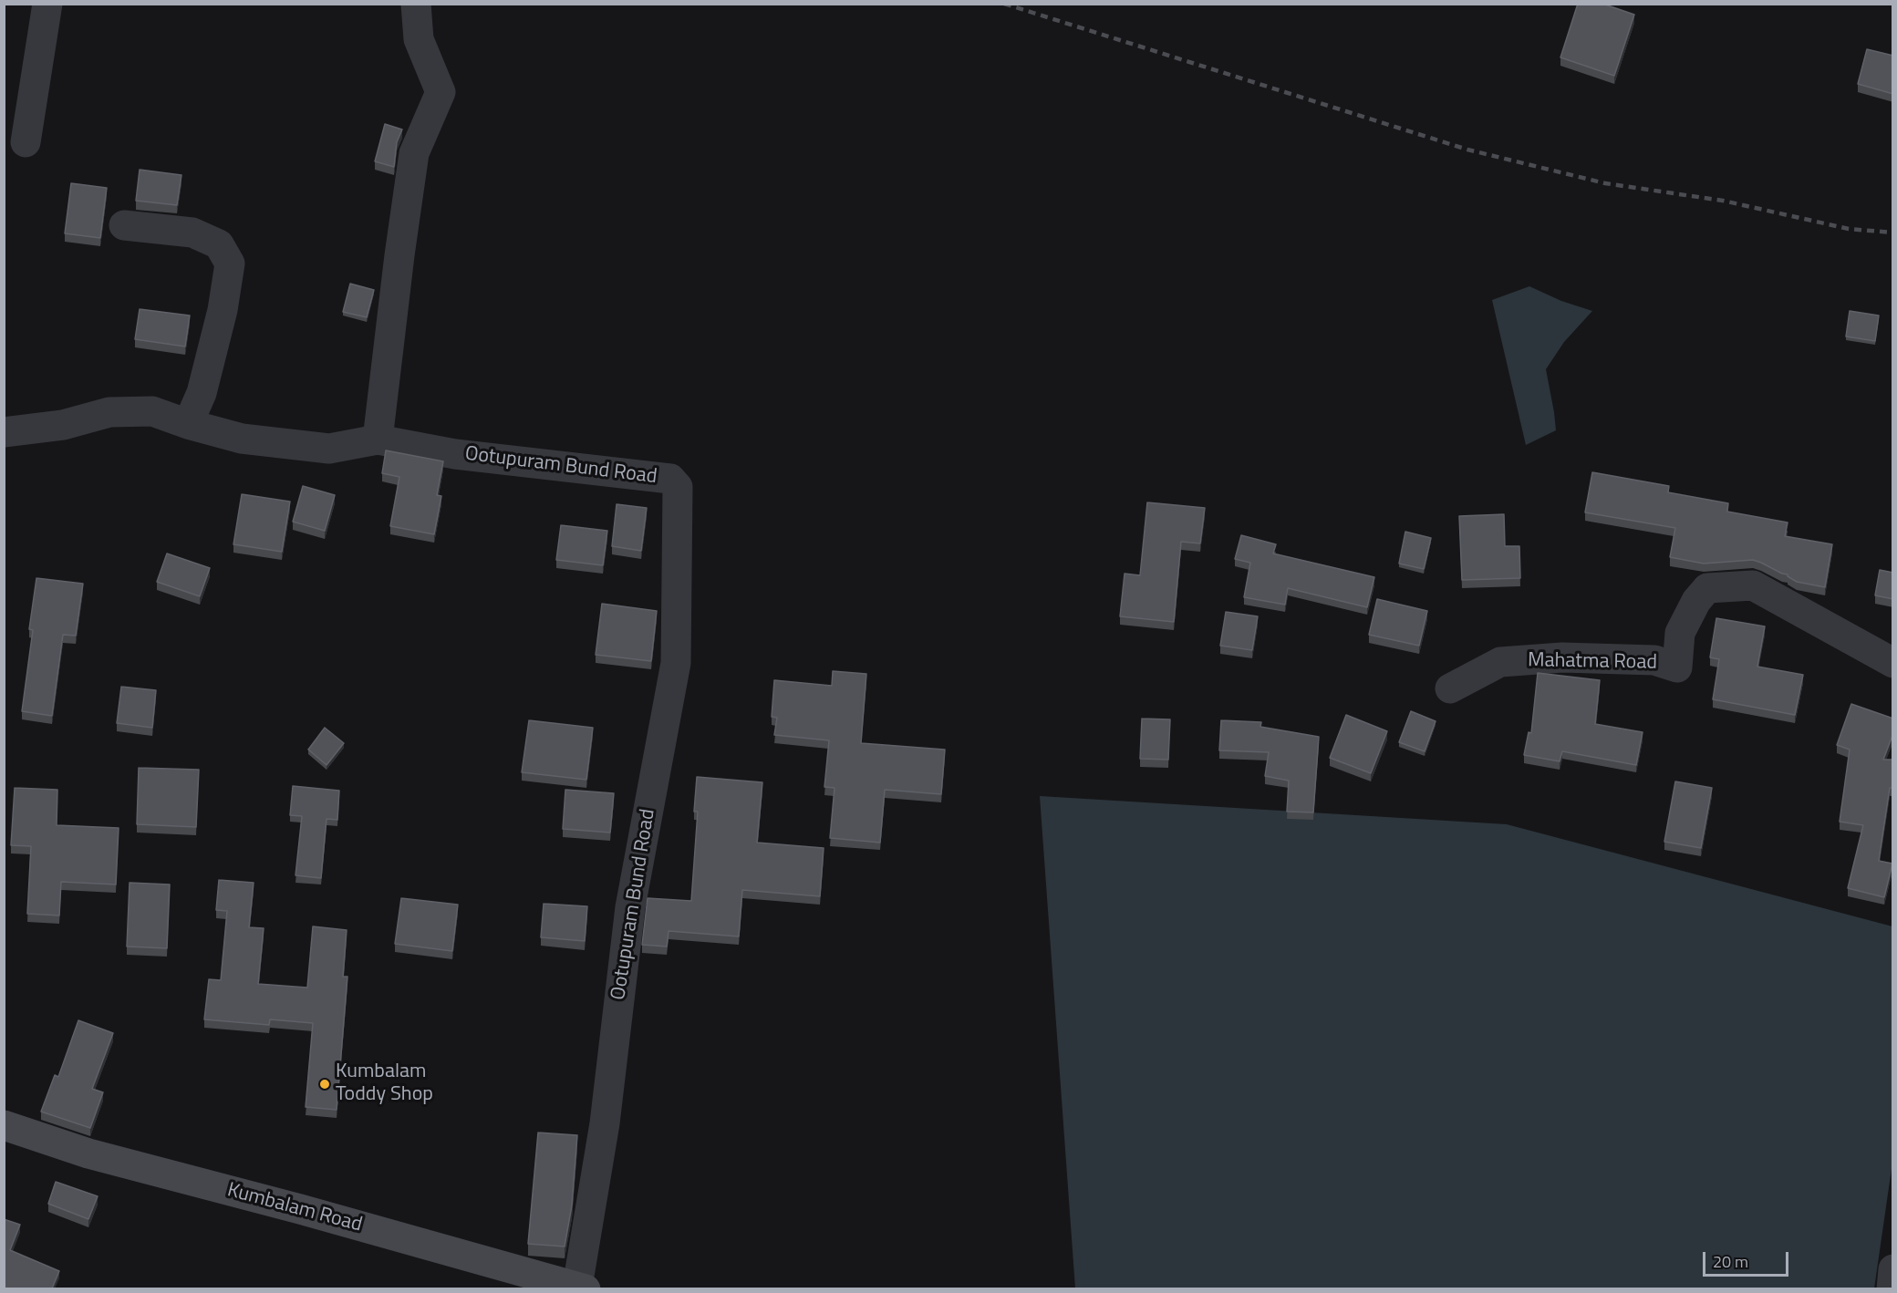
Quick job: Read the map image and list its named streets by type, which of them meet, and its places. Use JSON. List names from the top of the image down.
{
  "streets": {
    "main road": ["Kumbalam Road"],
    "street": ["Ootupuram Bund Road", "Mahatma Road"]
  },
  "crossings": [
    ["Ootupuram Bund Road", "Kumbalam Road"]
  ],
  "places": ["Kumbalam Toddy Shop"],
  "scale_bar": "20 m"
}
